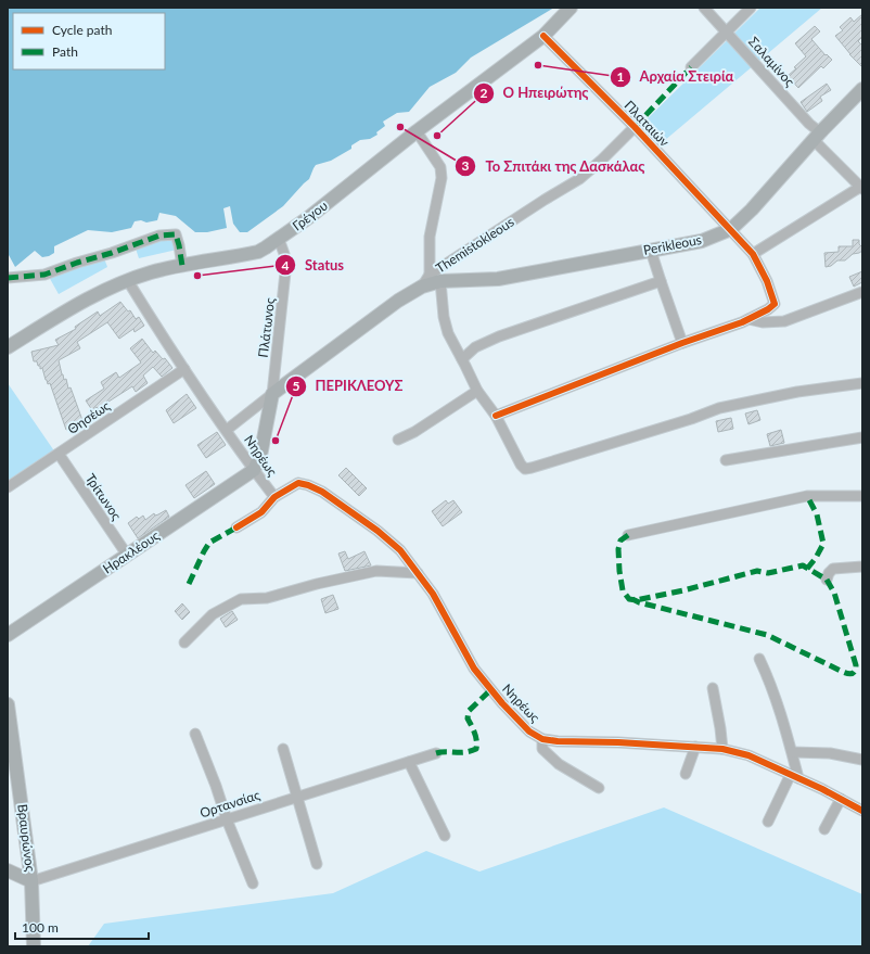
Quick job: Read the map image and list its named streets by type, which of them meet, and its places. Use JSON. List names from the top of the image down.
{
  "streets": {
    "main road": [
      "Γρέγου",
      "Perikleous",
      "Ηρακλέους",
      "Βραυρώνος"
    ],
    "street": [
      "Σαλαμίνος",
      "Πλαταιών",
      "Themistokleous",
      "Πλάτωνος",
      "Θησέως",
      "Νηρέως",
      "Τρίτωνος",
      "Ορτανσίας"
    ]
  },
  "crossings": [
    ["Σαλαμίνος", "Perikleous"],
    ["Πλαταιών", "Γρέγου"],
    ["Πλαταιών", "Themistokleous"],
    ["Πλαταιών", "Perikleous"],
    ["Γρέγου", "Πλάτωνος"],
    ["Γρέγου", "Νηρέως"],
    ["Themistokleous", "Perikleous"],
    ["Perikleous", "Πλάτωνος"],
    ["Θησέως", "Νηρέως"],
    ["Θησέως", "Τρίτωνος"],
    ["Νηρέως", "Ηρακλέους"],
    ["Τρίτωνος", "Ηρακλέους"],
    ["Ορτανσίας", "Βραυρώνος"]
  ],
  "places": [
    "Αρχαία Στειρία",
    "Το Σπιτάκι της Δασκάλας",
    "Ο Ηπειρώτης",
    "Status",
    "ΠΕΡΙΚΛΕΟΥΣ"
  ],
  "legend": ["Cycle path", "Path"],
  "scale_bar": "100 m"
}
